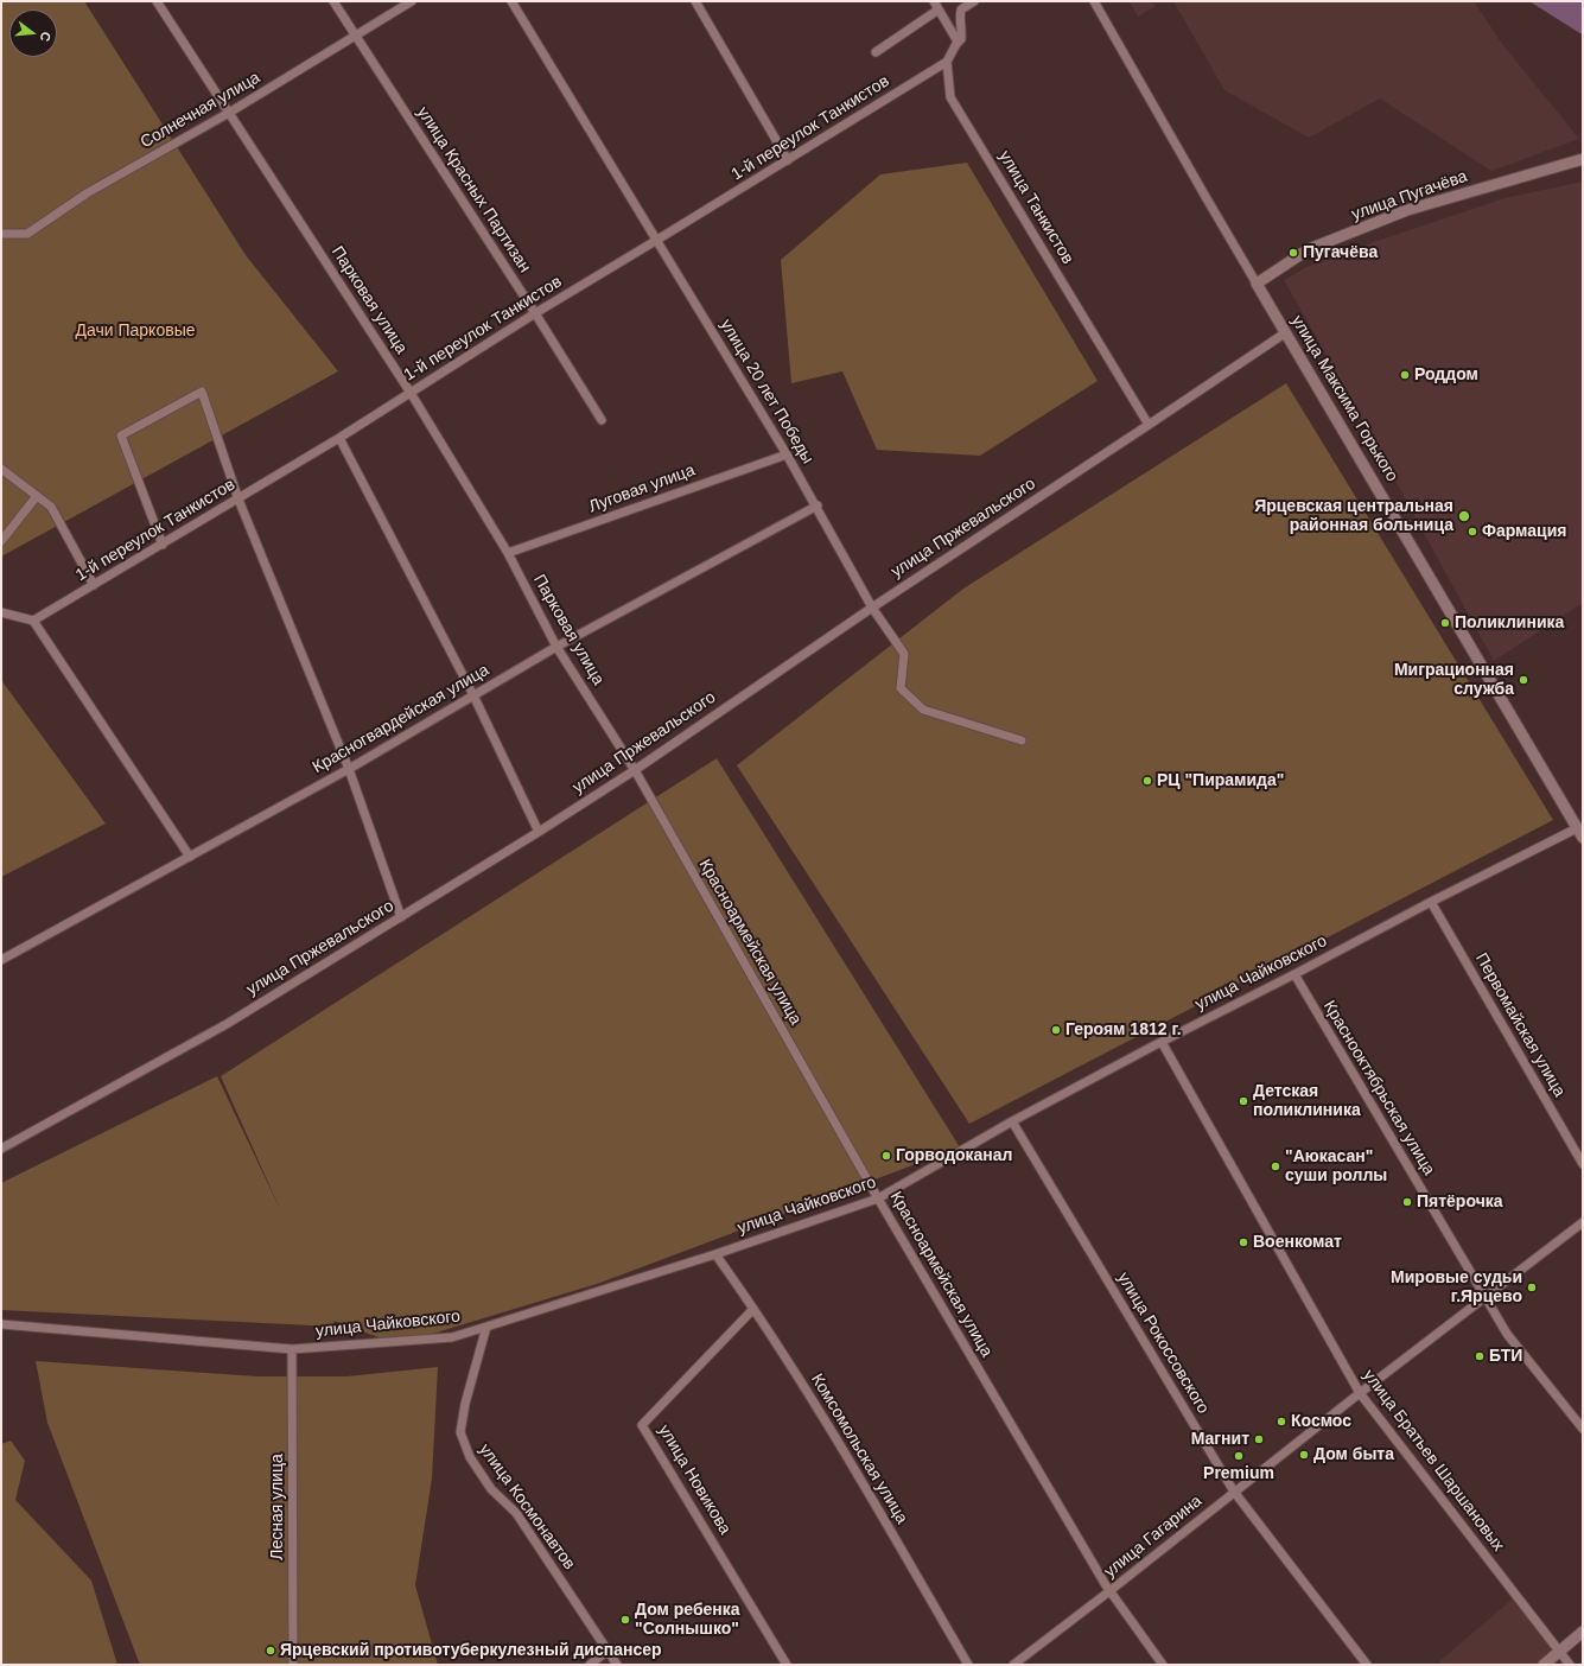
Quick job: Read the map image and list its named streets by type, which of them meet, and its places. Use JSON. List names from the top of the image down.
{
  "streets": {
    "street": [
      "Солнечная улица",
      "1-й переулок Танкистов",
      "улица Красных Партизан",
      "улица Пугачёва",
      "улица Танкистов",
      "Парковая улица",
      "улица 20 лет Победы",
      "улица Максима Горького",
      "Луговая улица",
      "улица Пржевальского",
      "Красногвардейская улица",
      "Красноармейская улица",
      "улица Чайковского",
      "Первомайская улица",
      "Краснооктябрьская улица",
      "улица Рокоссовского",
      "Комсомольская улица",
      "улица Братьев Шаршановых",
      "улица Новикова",
      "Лесная улица",
      "улица Космонавтов",
      "улица Гагарина"
    ]
  },
  "crossings": [
    ["Солнечная улица", "улица Красных Партизан"],
    ["Солнечная улица", "Парковая улица"],
    ["1-й переулок Танкистов", "улица Красных Партизан"],
    ["1-й переулок Танкистов", "улица Танкистов"],
    ["1-й переулок Танкистов", "Парковая улица"],
    ["1-й переулок Танкистов", "улица 20 лет Победы"],
    ["улица Пугачёва", "улица Максима Горького"],
    ["улица Танкистов", "улица Пржевальского"],
    ["Парковая улица", "Луговая улица"],
    ["Парковая улица", "улица Пржевальского"],
    ["Парковая улица", "Красногвардейская улица"],
    ["Парковая улица", "Красноармейская улица"],
    ["улица 20 лет Победы", "Луговая улица"],
    ["улица 20 лет Победы", "улица Пржевальского"],
    ["улица 20 лет Победы", "Красногвардейская улица"],
    ["улица Максима Горького", "улица Пржевальского"],
    ["улица Максима Горького", "улица Чайковского"],
    ["улица Пржевальского", "Красноармейская улица"],
    ["Красноармейская улица", "улица Чайковского"],
    ["Красноармейская улица", "улица Гагарина"],
    ["улица Чайковского", "Первомайская улица"],
    ["улица Чайковского", "Краснооктябрьская улица"],
    ["улица Чайковского", "улица Рокоссовского"],
    ["улица Чайковского", "Комсомольская улица"],
    ["улица Чайковского", "улица Братьев Шаршановых"],
    ["улица Чайковского", "Лесная улица"],
    ["улица Чайковского", "улица Космонавтов"],
    ["Краснооктябрьская улица", "улица Гагарина"],
    ["улица Рокоссовского", "улица Гагарина"],
    ["Комсомольская улица", "улица Новикова"],
    ["улица Братьев Шаршановых", "улица Гагарина"]
  ],
  "parks": ["Дачи Парковые"],
  "places": [
    "Пугачёва",
    "Роддом",
    "Ярцевская центральная районная больница",
    "Фармация",
    "Поликлиника",
    "Миграционная служба",
    "РЦ \"Пирамида\"",
    "Героям 1812 г.",
    "Детская поликлиника",
    "Горводоканал",
    "\"Аюкасан\" суши роллы",
    "Пятёрочка",
    "Военкомат",
    "Мировые судьи г.Ярцево",
    "БТИ",
    "Космос",
    "Магнит",
    "Дом быта",
    "Premium",
    "Дом ребенка \"Солнышко\"",
    "Ярцевский противотуберкулезный диспансер"
  ],
  "north": "right"
}
